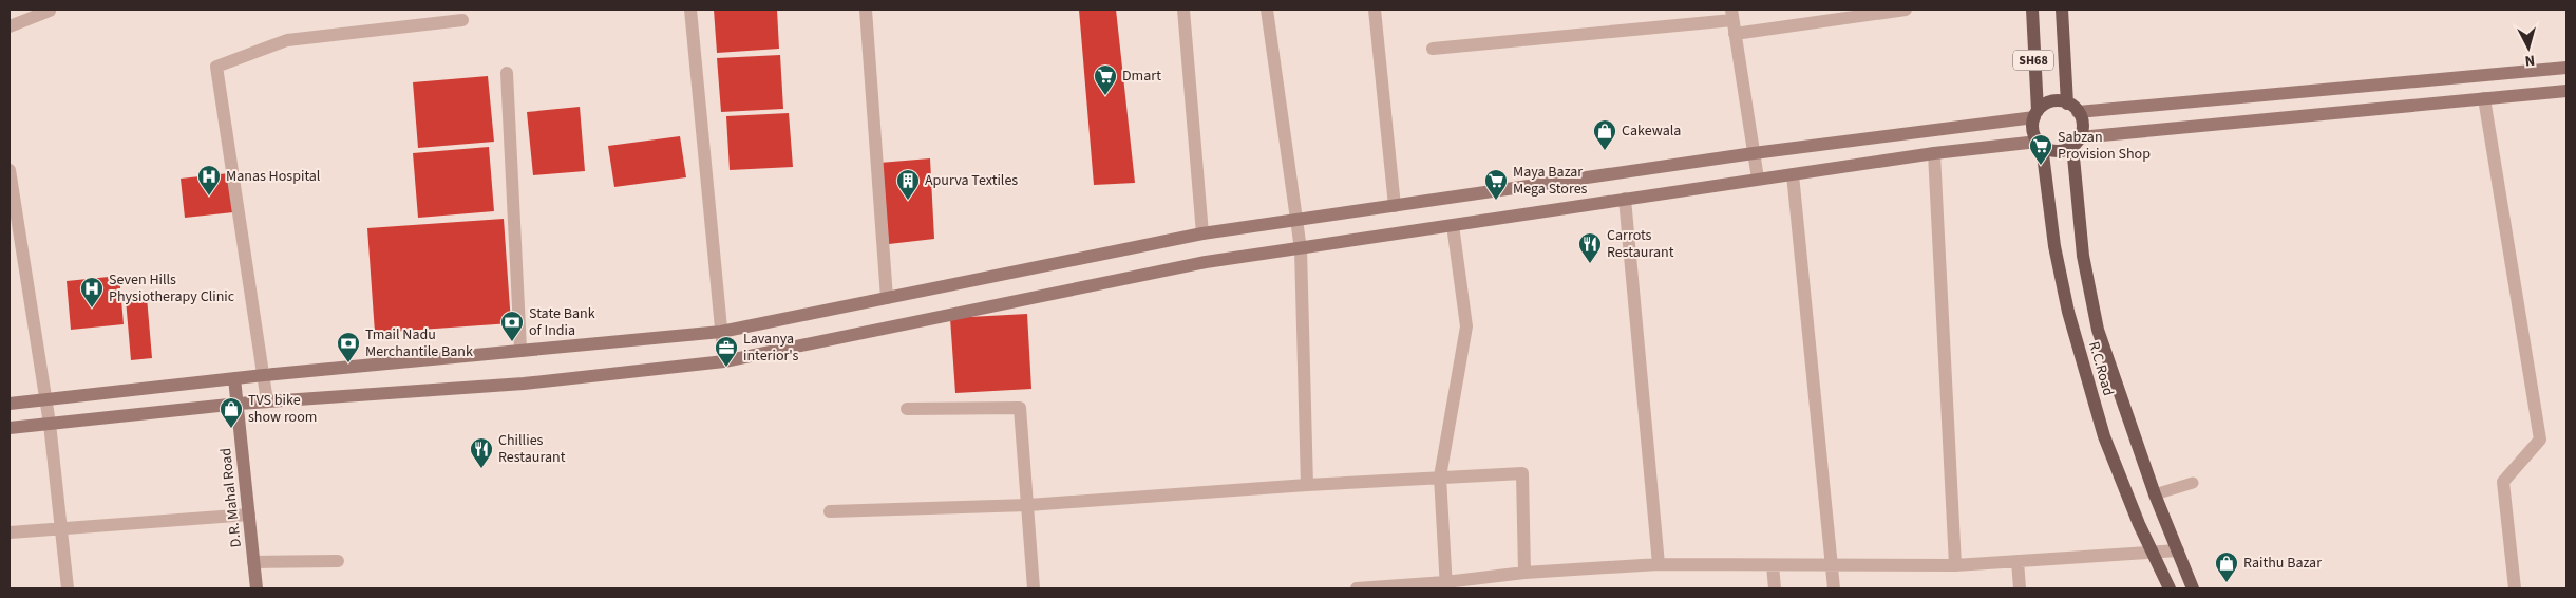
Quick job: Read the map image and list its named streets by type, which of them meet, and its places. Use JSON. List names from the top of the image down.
{
  "streets": {
    "main road": ["SH68", "R.C.Road"],
    "street": ["D.R. Mahal Road"]
  },
  "crossings": [
    ["SH68", "R.C.Road"]
  ],
  "places": {
    "supermarket": ["Dmart", "Sabzan Provision Shop", "Maya Bazar Mega Stores"],
    "shop": ["Cakewala", "TVS bike show room", "Raithu Bazar"],
    "hospital": ["Manas Hospital", "Seven Hills Physiotherapy Clinic"],
    "building": ["Apurva Textiles"],
    "restaurant": ["Carrots Restaurant", "Chillies Restaurant"],
    "bank": ["State Bank of India", "Tmail Nadu Merchantile Bank"],
    "office": ["Lavanya interior's"]
  },
  "north": "bottom"
}
